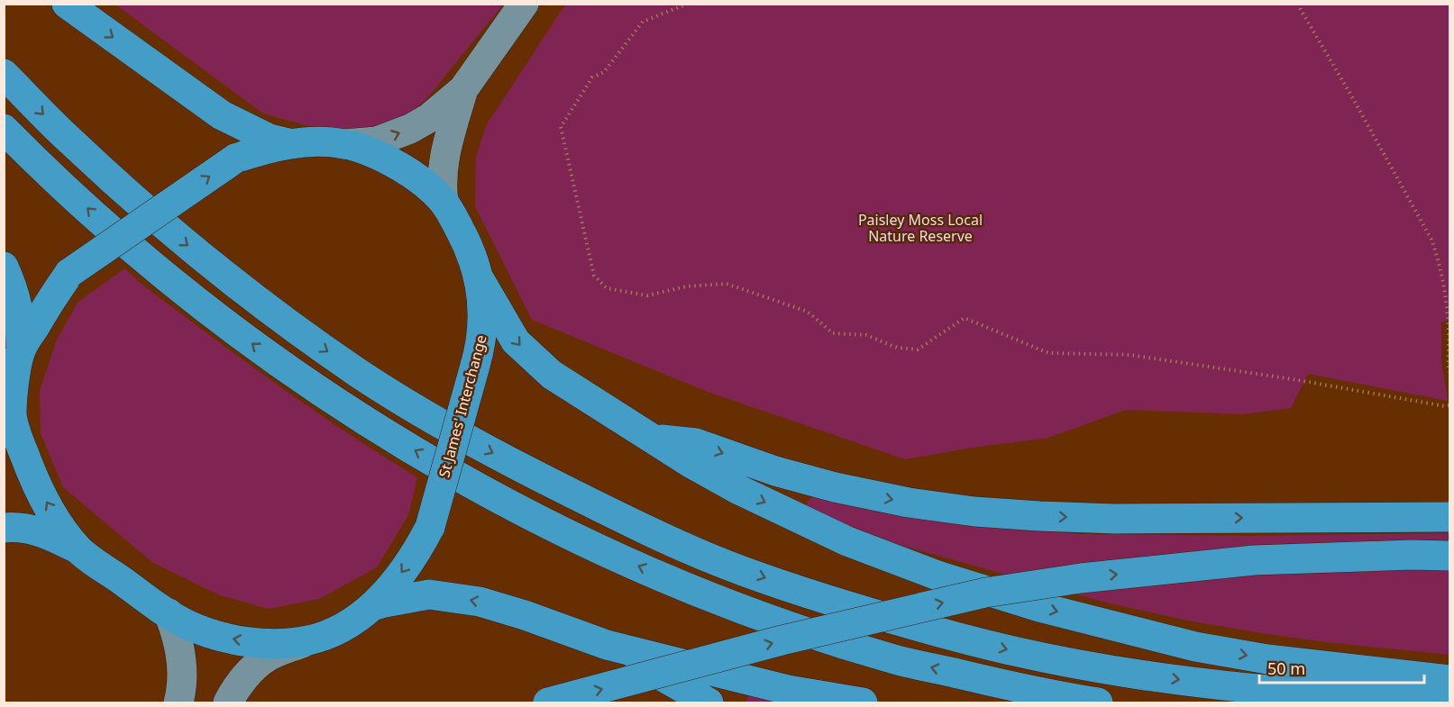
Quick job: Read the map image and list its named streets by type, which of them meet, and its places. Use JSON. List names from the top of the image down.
{
  "streets": {
    "highway": ["St James' Interchange"]
  },
  "parks": ["Paisley Moss Local Nature Reserve"],
  "scale_bar": "50 m"
}
